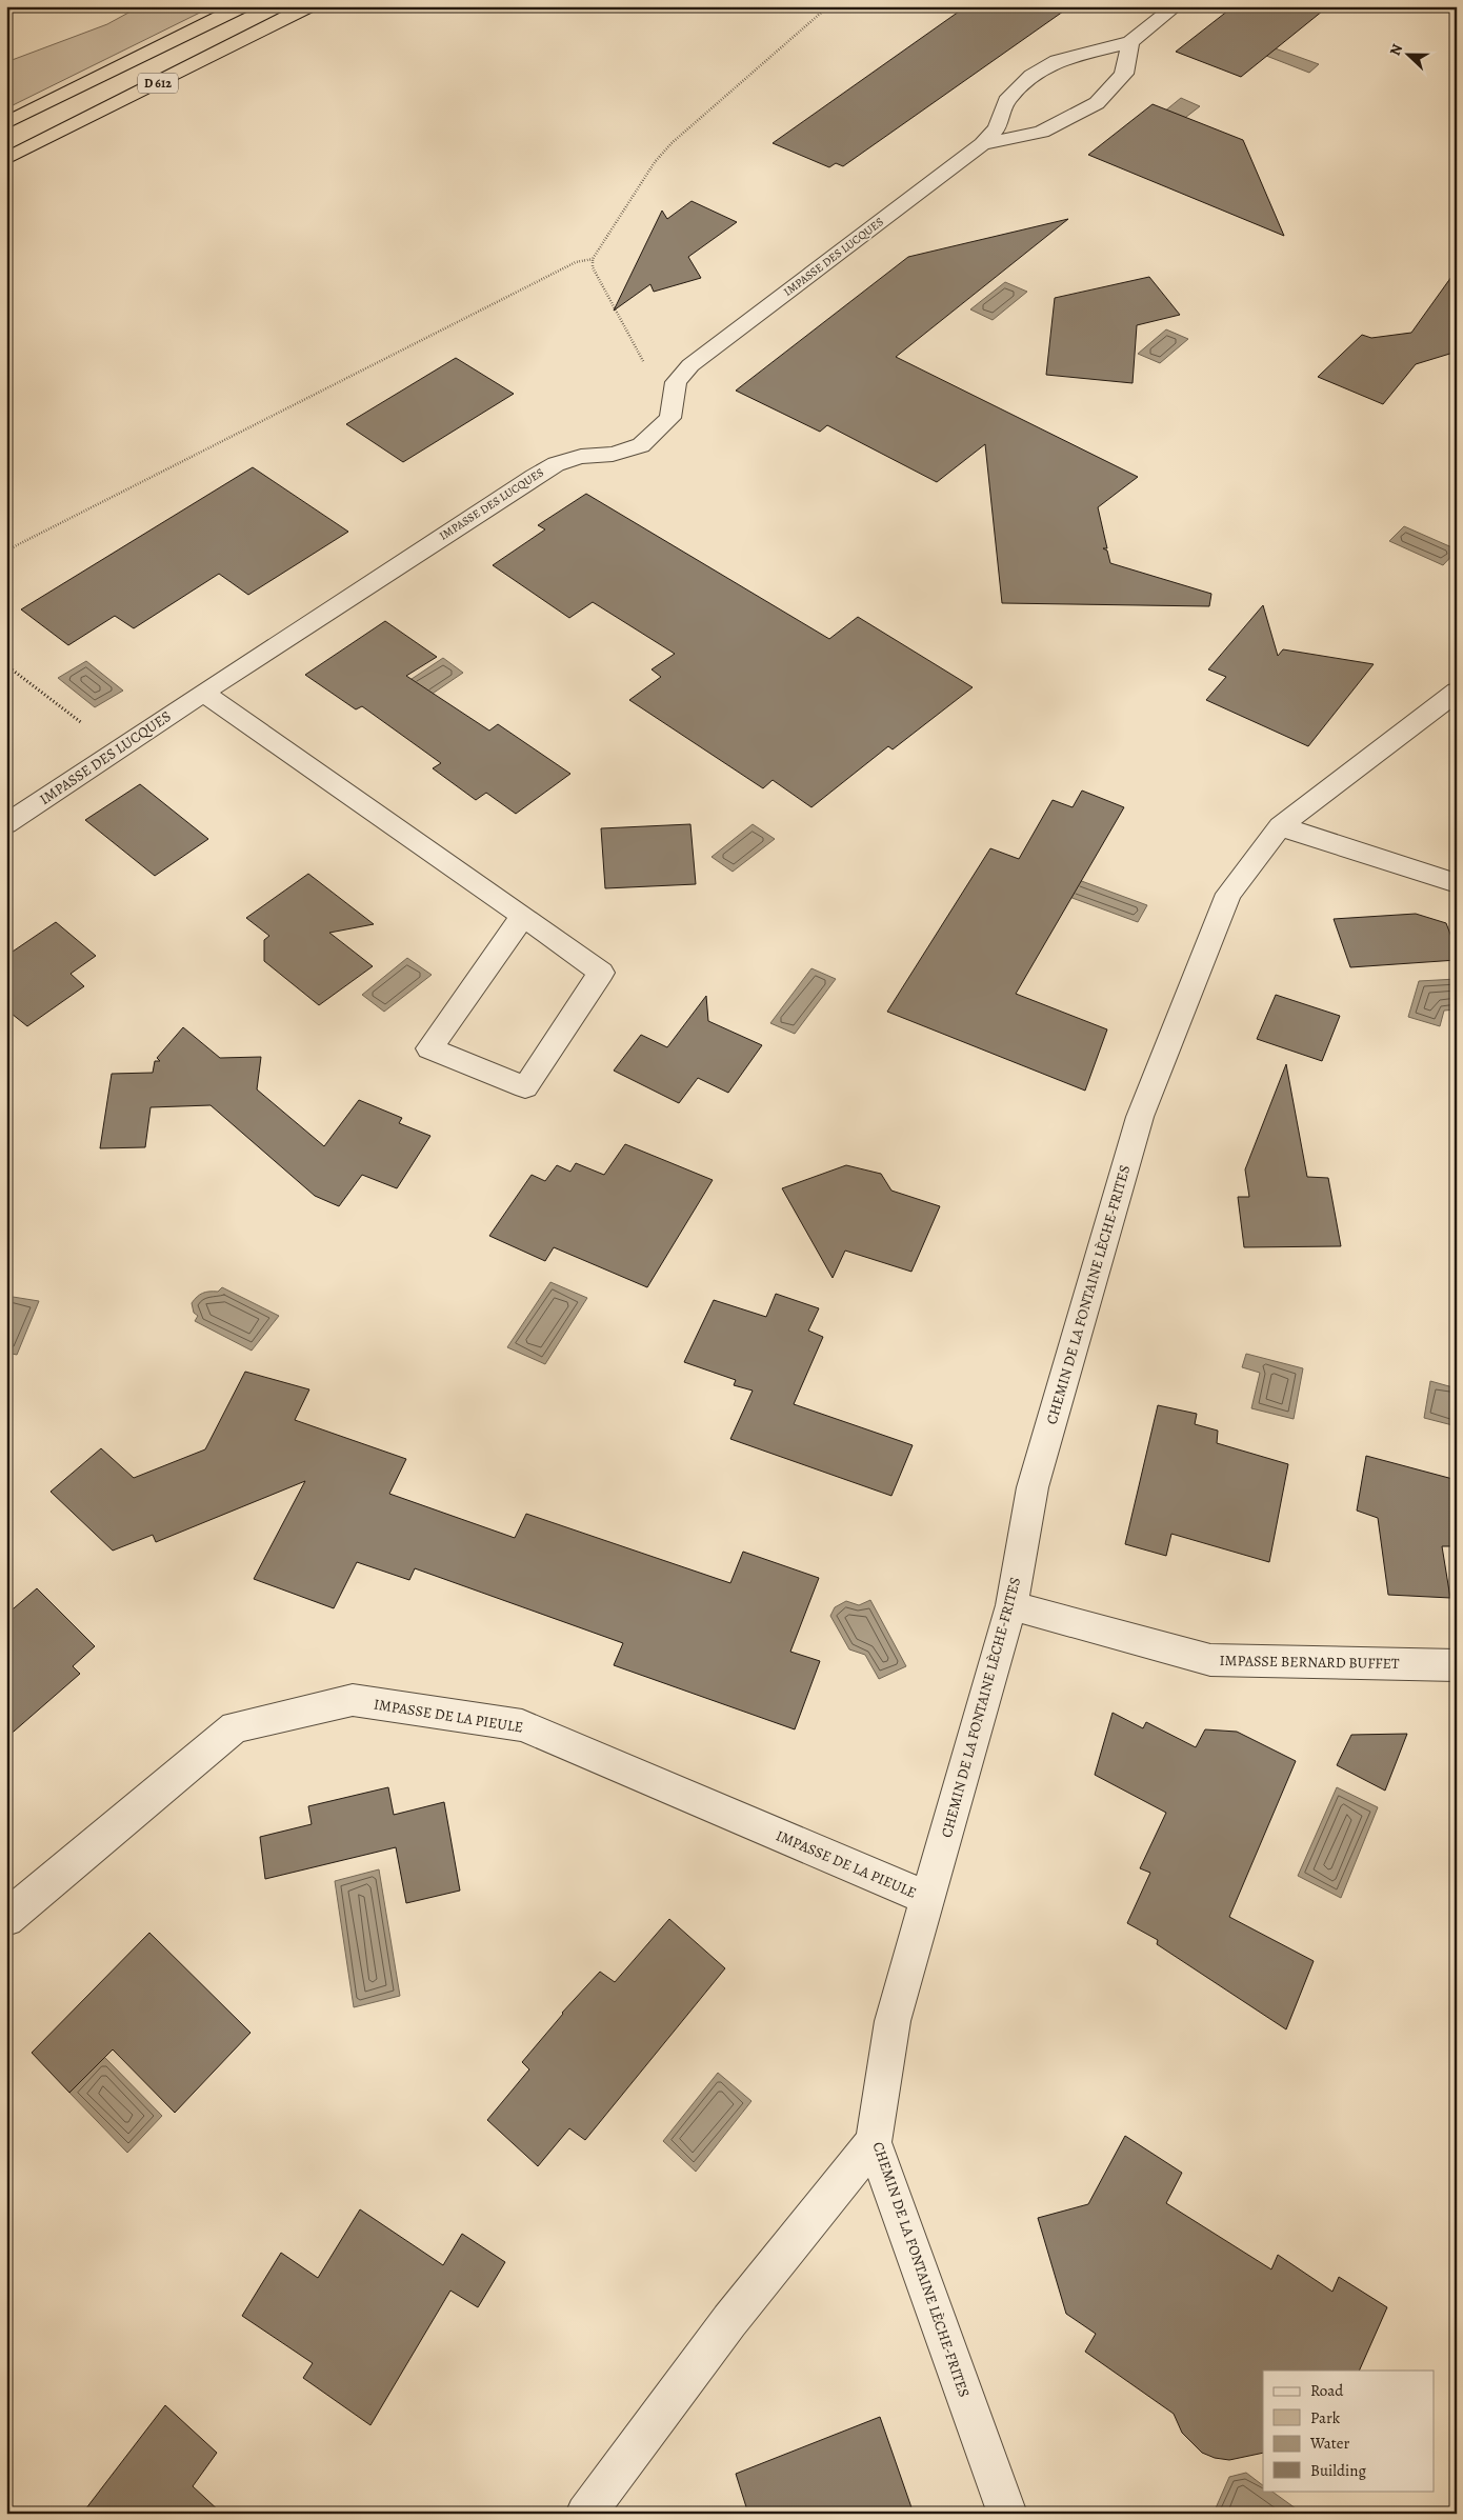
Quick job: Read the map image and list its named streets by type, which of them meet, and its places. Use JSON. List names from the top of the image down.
{
  "streets": {
    "highway": ["D 612"],
    "street": [
      "IMPASSE DES LUCQUES",
      "CHEMIN DE LA FONTAINE LÈCHE-FRITES",
      "IMPASSE BERNARD BUFFET",
      "IMPASSE DE LA PIEULE"
    ]
  },
  "crossings": [
    ["CHEMIN DE LA FONTAINE LÈCHE-FRITES", "IMPASSE BERNARD BUFFET"],
    ["CHEMIN DE LA FONTAINE LÈCHE-FRITES", "IMPASSE DE LA PIEULE"]
  ],
  "legend": [
    "Road",
    "Park",
    "Water",
    "Building"
  ],
  "north": "left"
}
